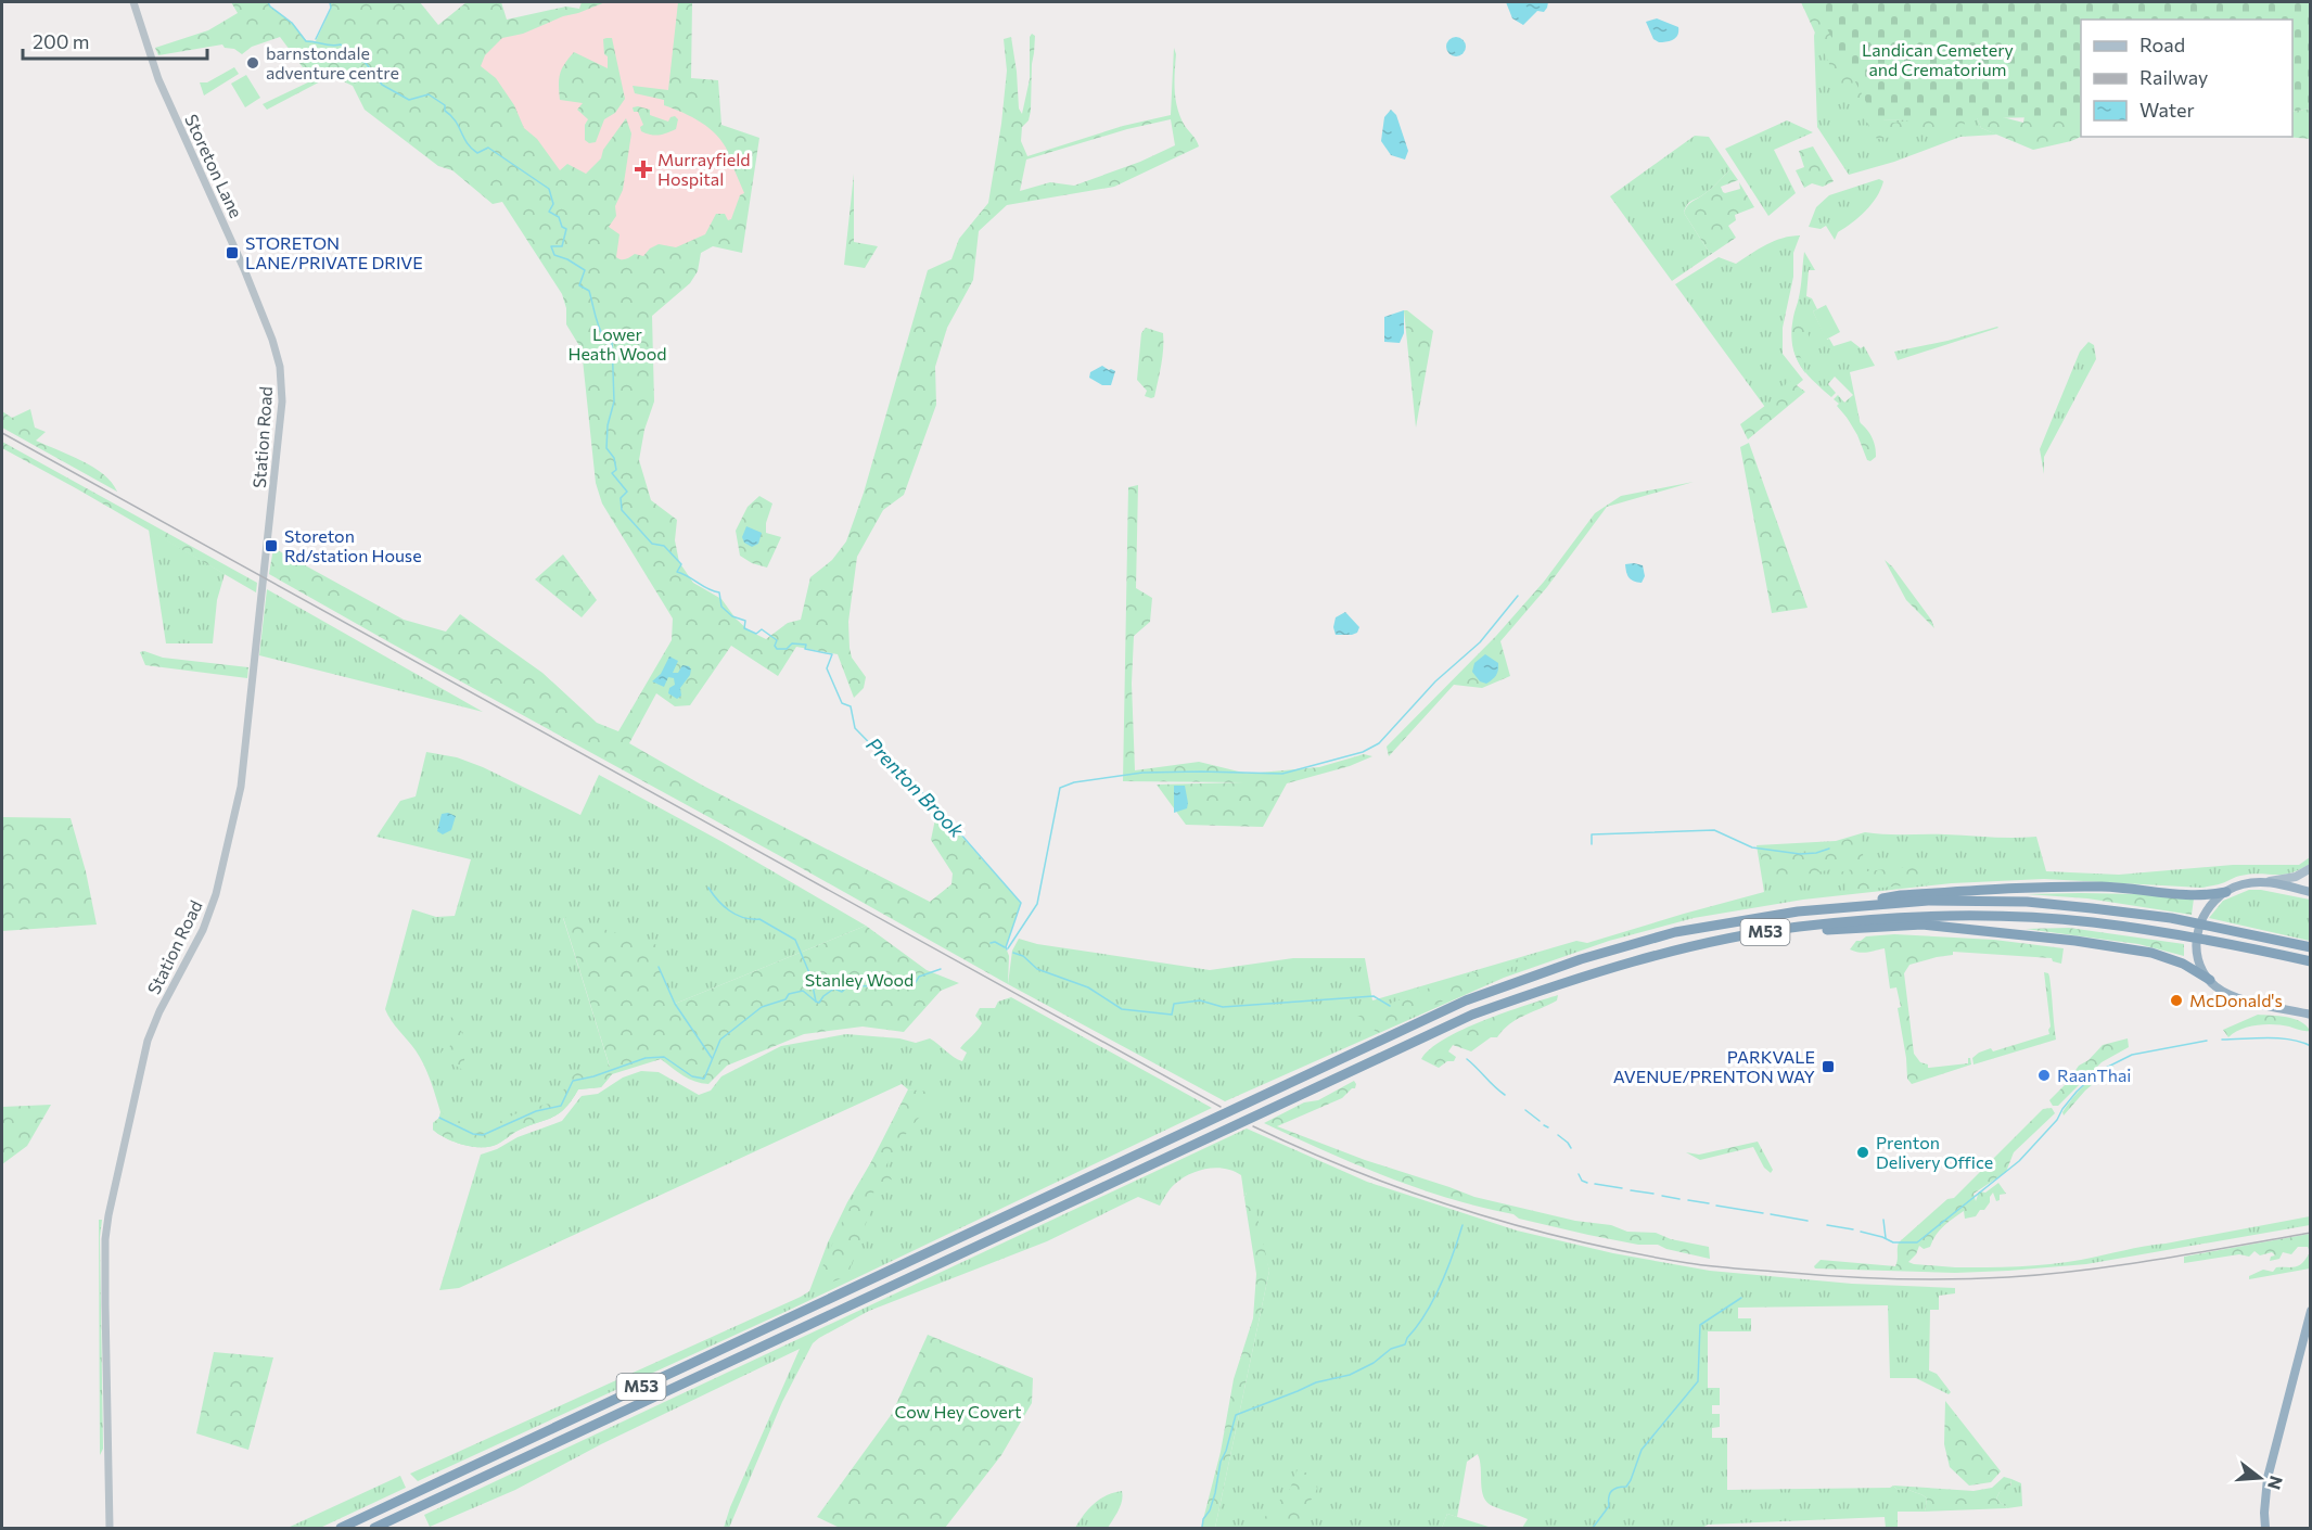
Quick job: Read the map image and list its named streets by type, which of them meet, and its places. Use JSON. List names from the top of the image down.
{
  "streets": {
    "highway": ["M53"],
    "street": ["Storeton Lane", "Station Road"]
  },
  "crossings": [
    ["Storeton Lane", "Station Road"]
  ],
  "water": ["Prenton Brook"],
  "parks": [
    "Landican Cemetery and Crematorium",
    "Lower Heath Wood",
    "Stanley Wood",
    "Cow Hey Covert"
  ],
  "places": {
    "other": [
      "barnstondale adventure centre",
      "McDonald's",
      "RaanThai",
      "Prenton Delivery Office"
    ],
    "health": ["Murrayfield Hospital"],
    "transit": ["STORETON LANE/PRIVATE DRIVE", "Storeton Rd/station House", "PARKVALE AVENUE/PRENTON WAY"]
  },
  "legend": ["Road", "Railway", "Water"],
  "scale_bar": "200 m",
  "north": "right"
}
